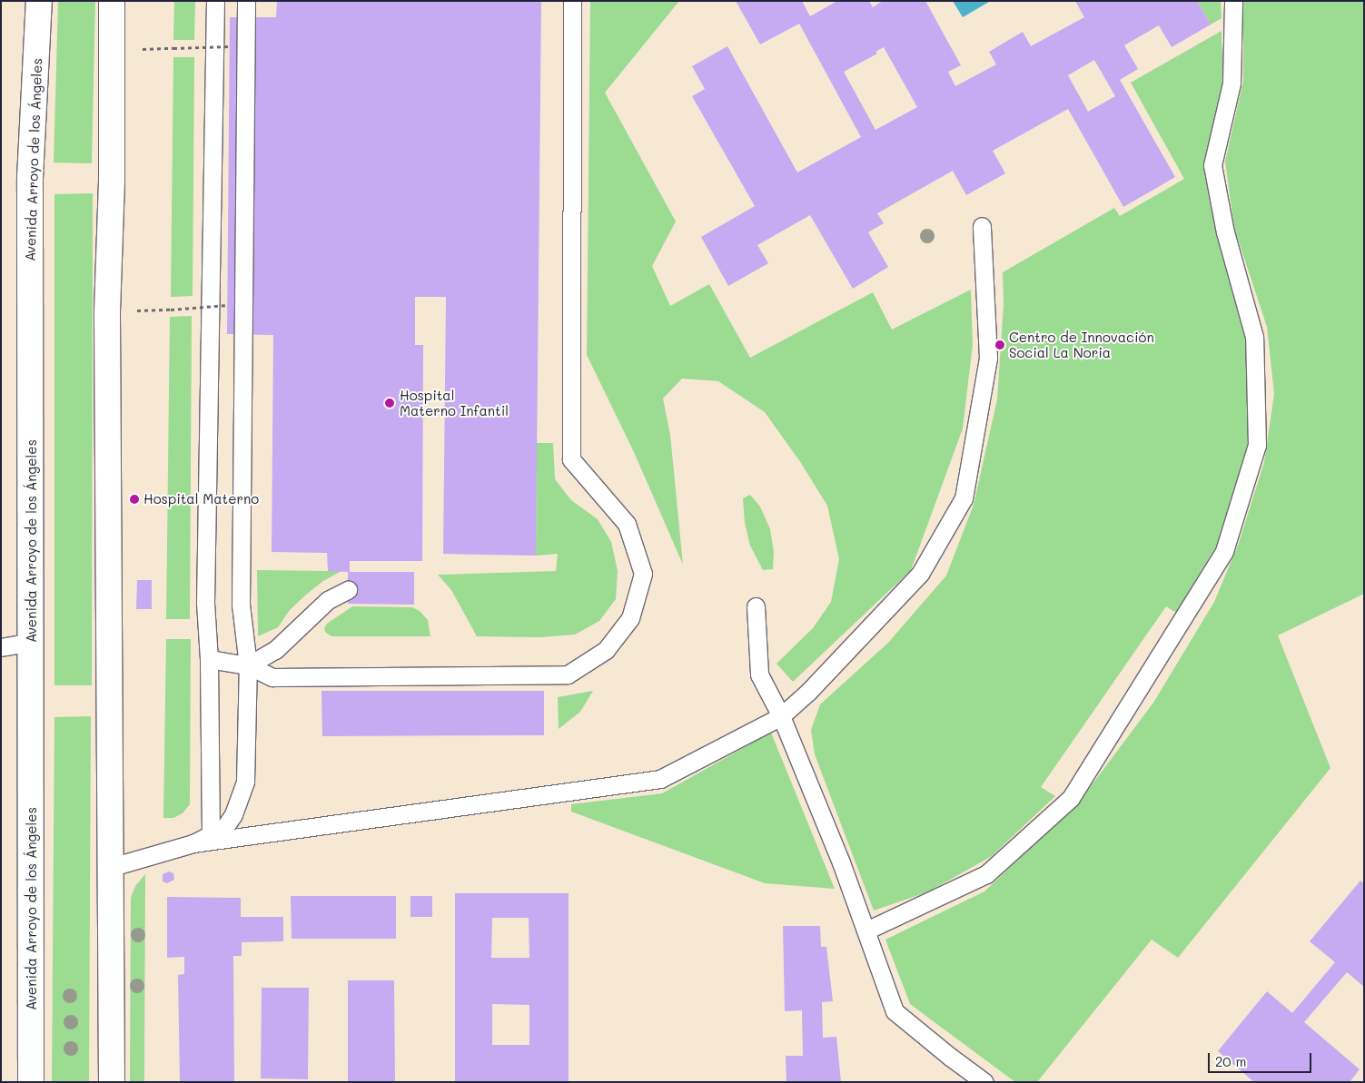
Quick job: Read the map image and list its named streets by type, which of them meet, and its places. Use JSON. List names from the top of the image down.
{
  "streets": {
    "main road": ["Avenida Arroyo de los Ángeles"]
  },
  "places": ["Centro de Innovación Social La Noria", "Hospital Materno Infantil", "Hospital Materno"],
  "scale_bar": "20 m"
}
